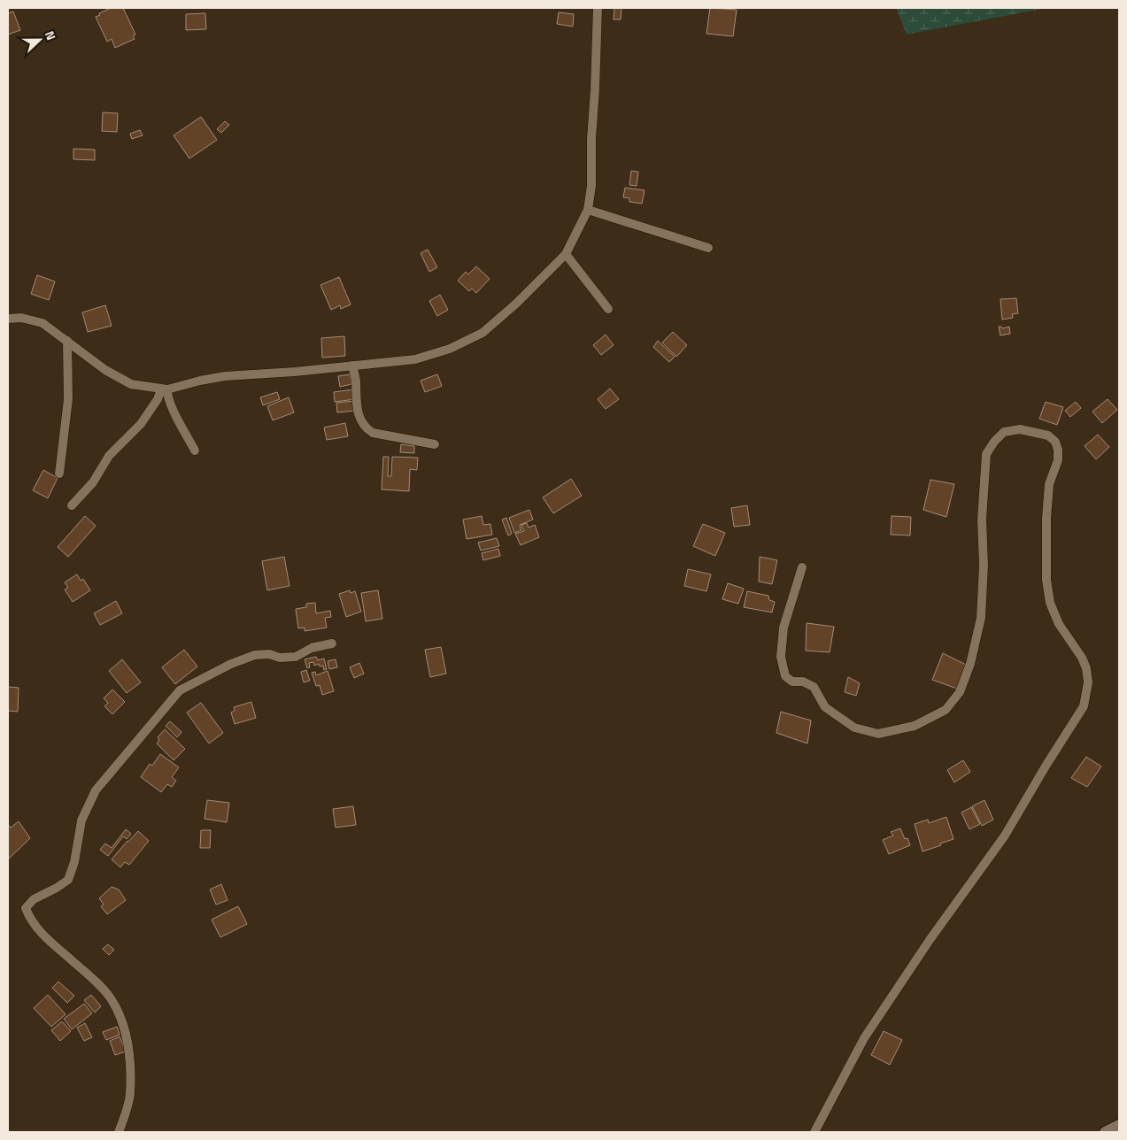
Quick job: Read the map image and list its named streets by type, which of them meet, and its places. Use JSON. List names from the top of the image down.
{
  "north": "right"
}
